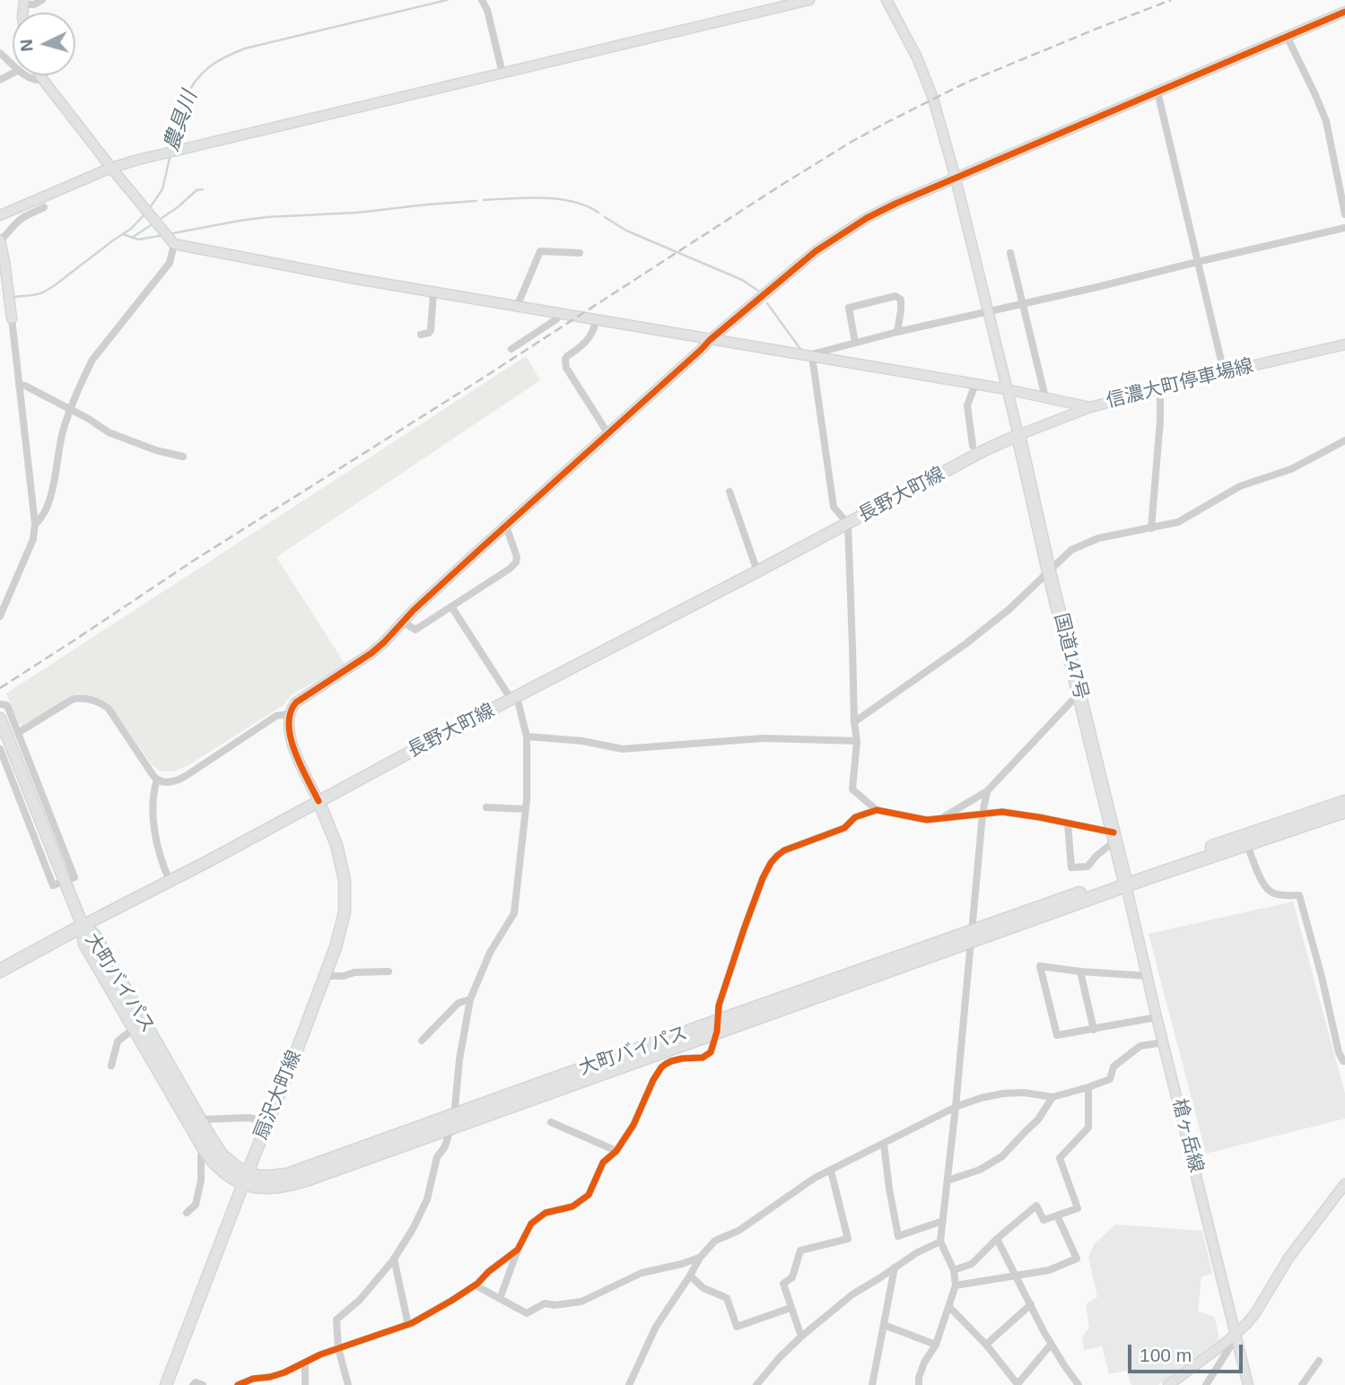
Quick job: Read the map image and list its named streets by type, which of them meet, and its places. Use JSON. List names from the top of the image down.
{
  "streets": {
    "highway": ["国道147号", "大町バイパス"],
    "main road": ["長野大町線", "扇沢大町線"],
    "street": ["信濃大町停車場線", "槍ヶ岳線"]
  },
  "crossings": [
    ["信濃大町停車場線", "長野大町線"],
    ["信濃大町停車場線", "国道147号"],
    ["長野大町線", "国道147号"],
    ["長野大町線", "大町バイパス"],
    ["長野大町線", "扇沢大町線"],
    ["国道147号", "大町バイパス"],
    ["国道147号", "槍ヶ岳線"],
    ["大町バイパス", "扇沢大町線"],
    ["大町バイパス", "槍ヶ岳線"]
  ],
  "water": ["農具川"],
  "scale_bar": "100 m",
  "north": "left"
}
